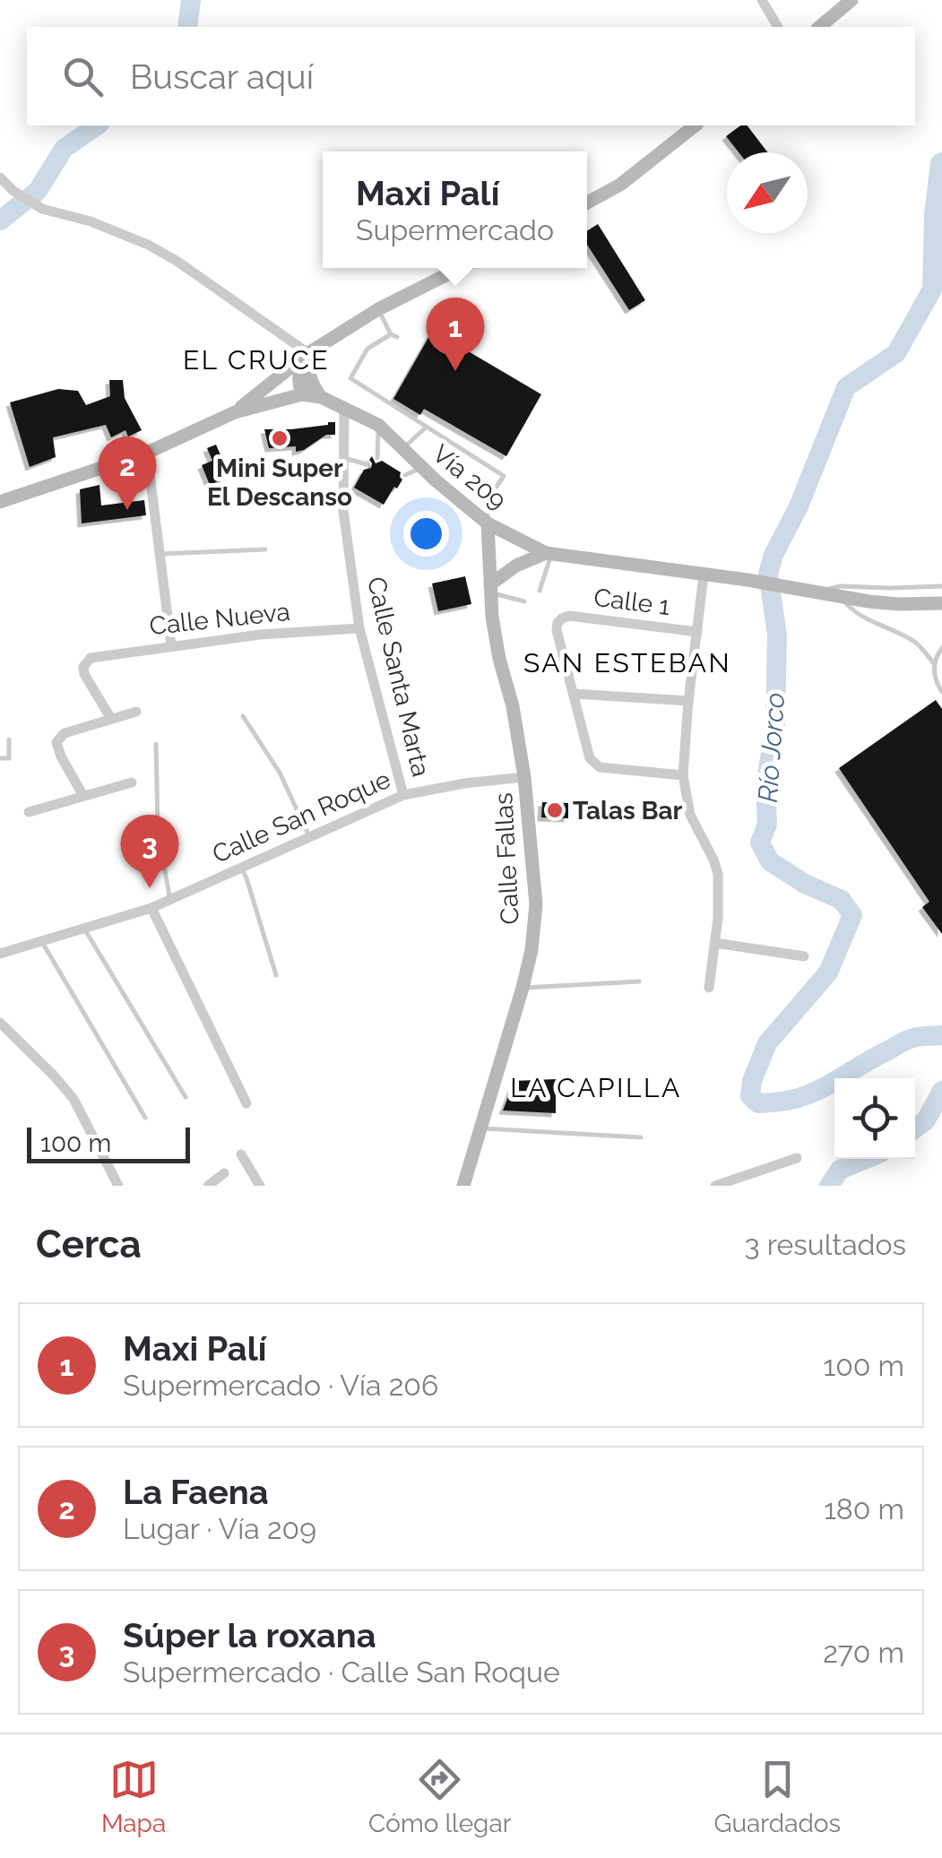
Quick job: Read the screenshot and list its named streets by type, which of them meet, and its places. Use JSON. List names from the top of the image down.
{
  "streets": {
    "main road": ["Vía 209", "Calle Fallas"],
    "street": [
      "Calle 1",
      "Calle Nueva",
      "Calle Santa Marta",
      "Calle San Roque"
    ]
  },
  "crossings": [
    ["Vía 209", "Calle Santa Marta"],
    ["Vía 209", "Calle Fallas"],
    ["Calle Nueva", "Calle Santa Marta"],
    ["Calle Santa Marta", "Calle San Roque"],
    ["Calle San Roque", "Calle Fallas"]
  ],
  "districts": ["EL CRUCE", "SAN ESTEBAN", "LA CAPILLA"],
  "water": ["Río Jorco"],
  "places": ["Mini Super El Descanso", "Talas Bar"],
  "scale_bar": "100 m",
  "north": "bottom left",
  "page": {
    "search": "Buscar aquí",
    "popup": ["Maxi Palí", "Supermercado"],
    "pins": ["1", "2", "3"],
    "scale": "100 m",
    "heading": ["Cerca", "3 resultados"],
    "list": [
      {
        "mark": "1",
        "name": "Maxi Palí",
        "note": "Supermercado · Vía 206",
        "value": "100 m"
      },
      {
        "mark": "2",
        "name": "La Faena",
        "note": "Lugar · Vía 209",
        "value": "180 m"
      },
      {
        "mark": "3",
        "name": "Súper la roxana",
        "note": "Supermercado · Calle San Roque",
        "value": "270 m"
      }
    ],
    "nav": ["Mapa", "Cómo llegar", "Guardados"]
  }
}
